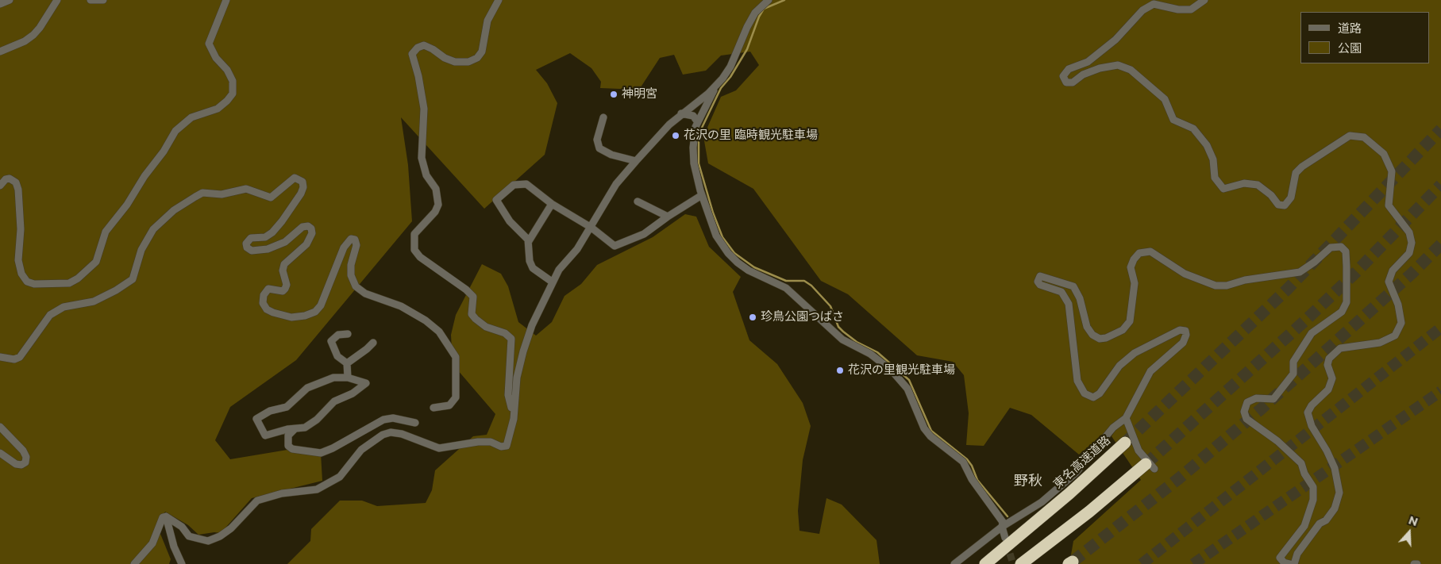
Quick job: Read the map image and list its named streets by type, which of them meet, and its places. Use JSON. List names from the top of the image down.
{
  "streets": {
    "highway": ["東名高速道路"]
  },
  "districts": ["野秋"],
  "places": [
    "神明宮",
    "花沢の里 臨時観光駐車場",
    "珍鳥公園つばさ",
    "花沢の里観光駐車場"
  ],
  "legend": ["道路", "公園"],
  "north": "top"
}
